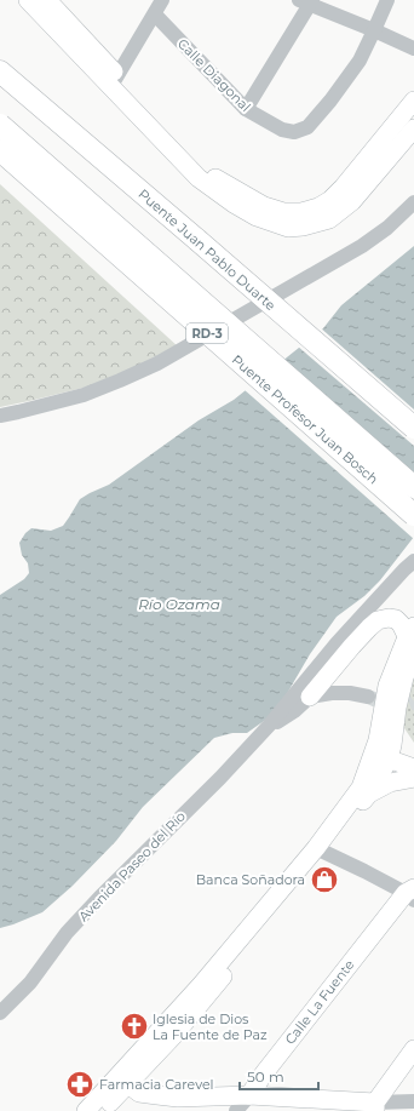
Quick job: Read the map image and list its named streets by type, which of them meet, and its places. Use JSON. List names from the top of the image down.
{
  "streets": {
    "highway": ["Puente Juan Pablo Duarte", "RD-3", "Puente Profesor Juan Bosch"],
    "main road": ["Calle La Fuente"],
    "street": ["Calle Diagonal", "Avenida Paseo del Río"]
  },
  "water": ["Río Ozama"],
  "places": {
    "shop": ["Banca Soñadora"],
    "church": ["Iglesia de Dios La Fuente de Paz"],
    "pharmacy": ["Farmacia Carevel"]
  },
  "scale_bar": "50 m"
}
